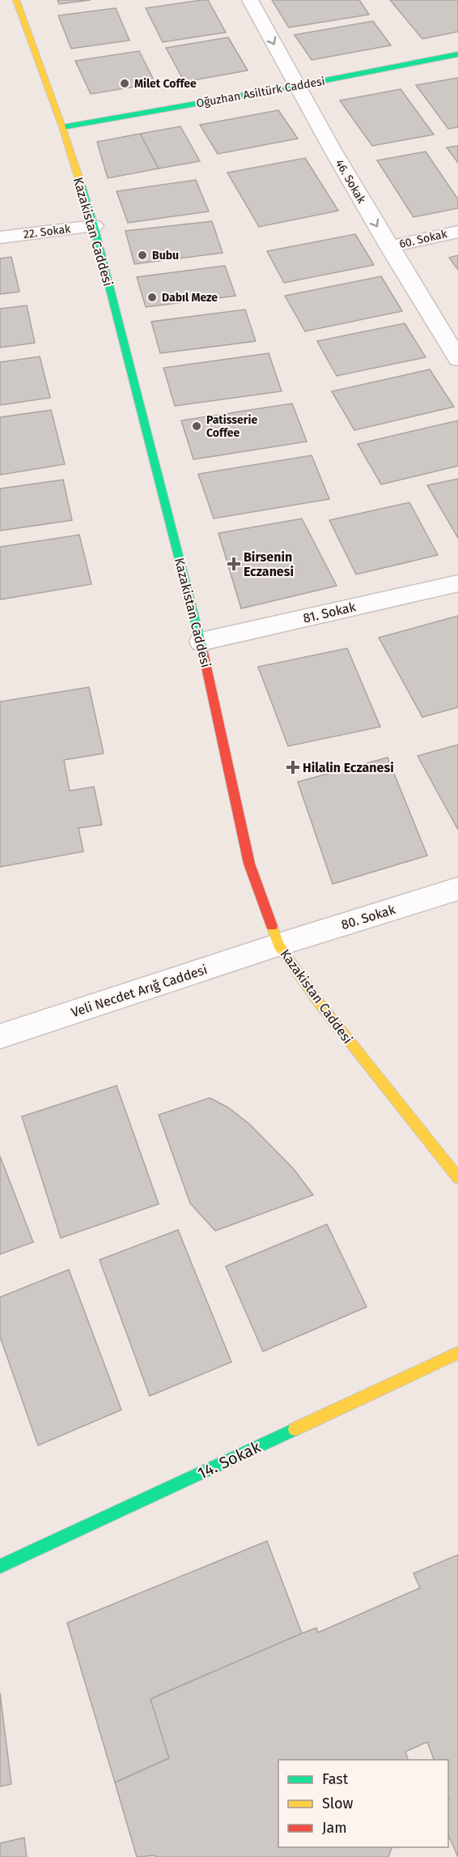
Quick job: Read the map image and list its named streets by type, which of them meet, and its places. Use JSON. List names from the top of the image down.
{
  "streets": {
    "main road": ["Oğuzhan Asiltürk Caddesi", "Kazakistan Caddesi", "14. Sokak"],
    "street": [
      "46. Sokak",
      "22. Sokak",
      "60. Sokak",
      "81. Sokak",
      "80. Sokak",
      "Veli Necdet Arığ Caddesi"
    ]
  },
  "crossings": [
    ["Oğuzhan Asiltürk Caddesi", "46. Sokak"],
    ["Oğuzhan Asiltürk Caddesi", "Kazakistan Caddesi"],
    ["46. Sokak", "60. Sokak"],
    ["22. Sokak", "Kazakistan Caddesi"],
    ["Kazakistan Caddesi", "81. Sokak"],
    ["Kazakistan Caddesi", "80. Sokak"],
    ["Kazakistan Caddesi", "Veli Necdet Arığ Caddesi"],
    ["80. Sokak", "Veli Necdet Arığ Caddesi"]
  ],
  "one_way": ["46. Sokak"],
  "places": {
    "other": [
      "Milet Coffee",
      "Bubu",
      "Dabıl Meze",
      "Patisserie Coffee"
    ],
    "health": ["Birsenin Eczanesi", "Hilalin Eczanesi"]
  },
  "legend": ["Fast", "Slow", "Jam"]
}
